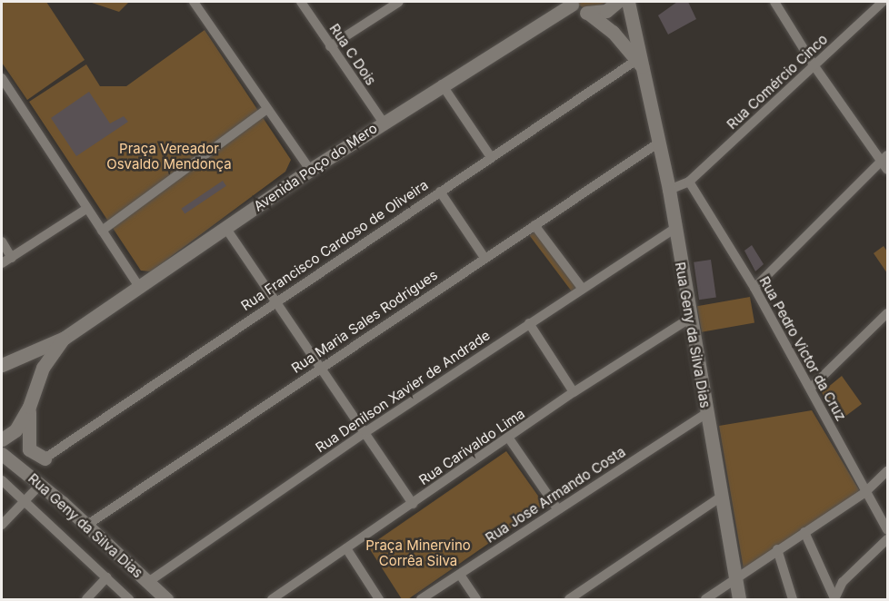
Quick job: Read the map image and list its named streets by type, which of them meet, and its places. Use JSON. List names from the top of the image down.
{
  "streets": {
    "main road": ["Avenida Poço do Mero", "Rua Geny da Silva Dias"],
    "street": [
      "Rua C Dois",
      "Rua Comércio Cinco",
      "Rua Francisco Cardoso de Oliveira",
      "Rua Maria Sales Rodrigues",
      "Rua Pedro Victor da Cruz",
      "Rua Denilson Xavier de Andrade",
      "Rua Carivaldo Lima",
      "Rua Jose Armando Costa"
    ]
  },
  "crossings": [
    ["Rua C Dois", "Avenida Poço do Mero"],
    ["Rua Comércio Cinco", "Rua Pedro Victor da Cruz"],
    ["Avenida Poço do Mero", "Rua Geny da Silva Dias"],
    ["Rua Francisco Cardoso de Oliveira", "Rua Geny da Silva Dias"],
    ["Rua Maria Sales Rodrigues", "Rua Geny da Silva Dias"],
    ["Rua Geny da Silva Dias", "Rua Denilson Xavier de Andrade"],
    ["Rua Geny da Silva Dias", "Rua Carivaldo Lima"],
    ["Rua Geny da Silva Dias", "Rua Jose Armando Costa"]
  ],
  "parks": ["Praça Vereador Osvaldo Mendonça", "Praça Minervino Corrêa Silva"]
}
